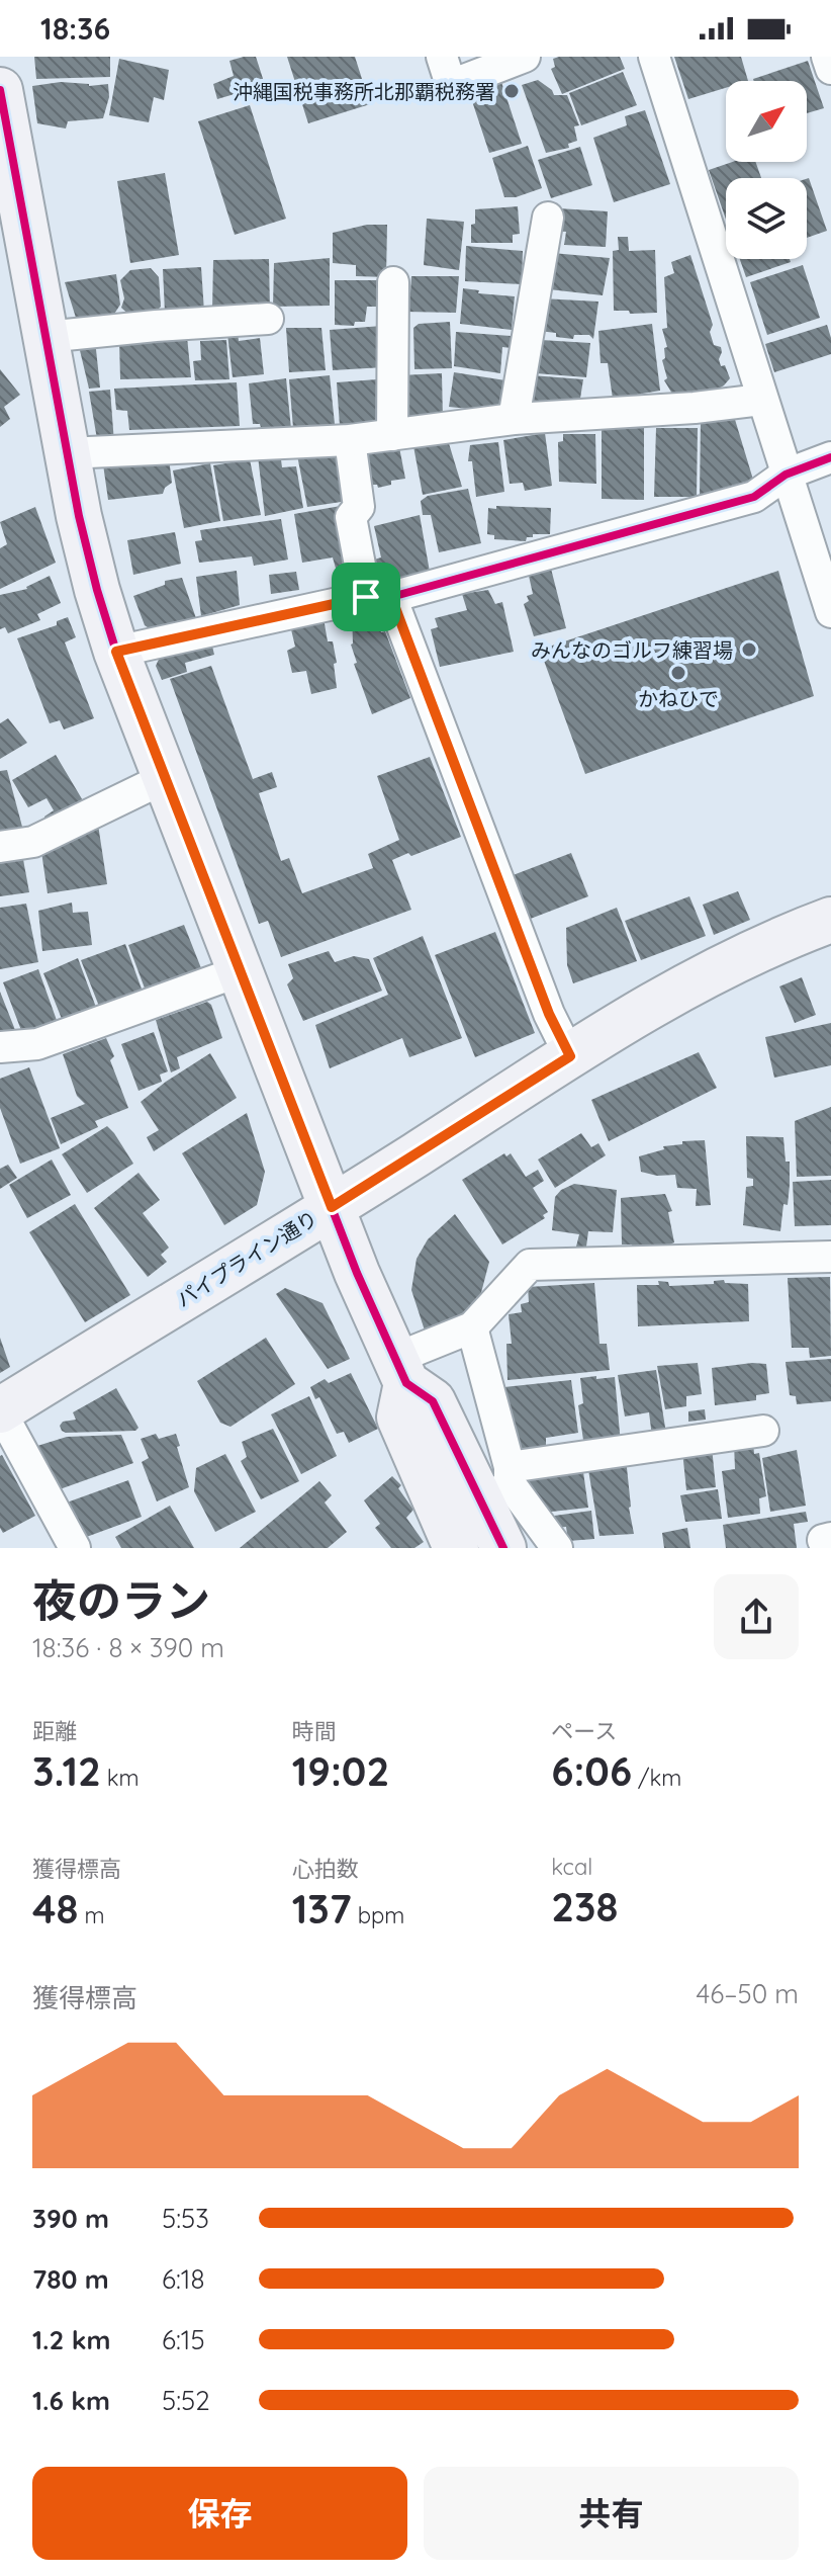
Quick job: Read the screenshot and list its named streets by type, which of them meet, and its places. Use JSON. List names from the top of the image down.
{
  "streets": {
    "street": ["パイプライン通り"]
  },
  "places": ["沖縄国税事務所北那覇税務署", "みんなのゴルフ練習場", "かねひで"],
  "north": "top right",
  "page": {
    "status": "18:36",
    "heading": ["夜のラン", "18:36 · 8 × 390 m"],
    "stats": [
      ["距離", "3.12 km"],
      ["時間", "19:02"],
      ["ペース", "6:06 /km"],
      ["獲得標高", "48 m"],
      ["心拍数", "137 bpm"],
      ["kcal", "238"]
    ],
    "chart": ["獲得標高", "46–50 m"],
    "list": [
      {
        "name": "390 m",
        "note": "5:53"
      },
      {
        "name": "780 m",
        "note": "6:18"
      },
      {
        "name": "1.2 km",
        "note": "6:15"
      },
      {
        "name": "1.6 km",
        "note": "5:52"
      }
    ],
    "buttons": ["保存", "共有"]
  }
}
